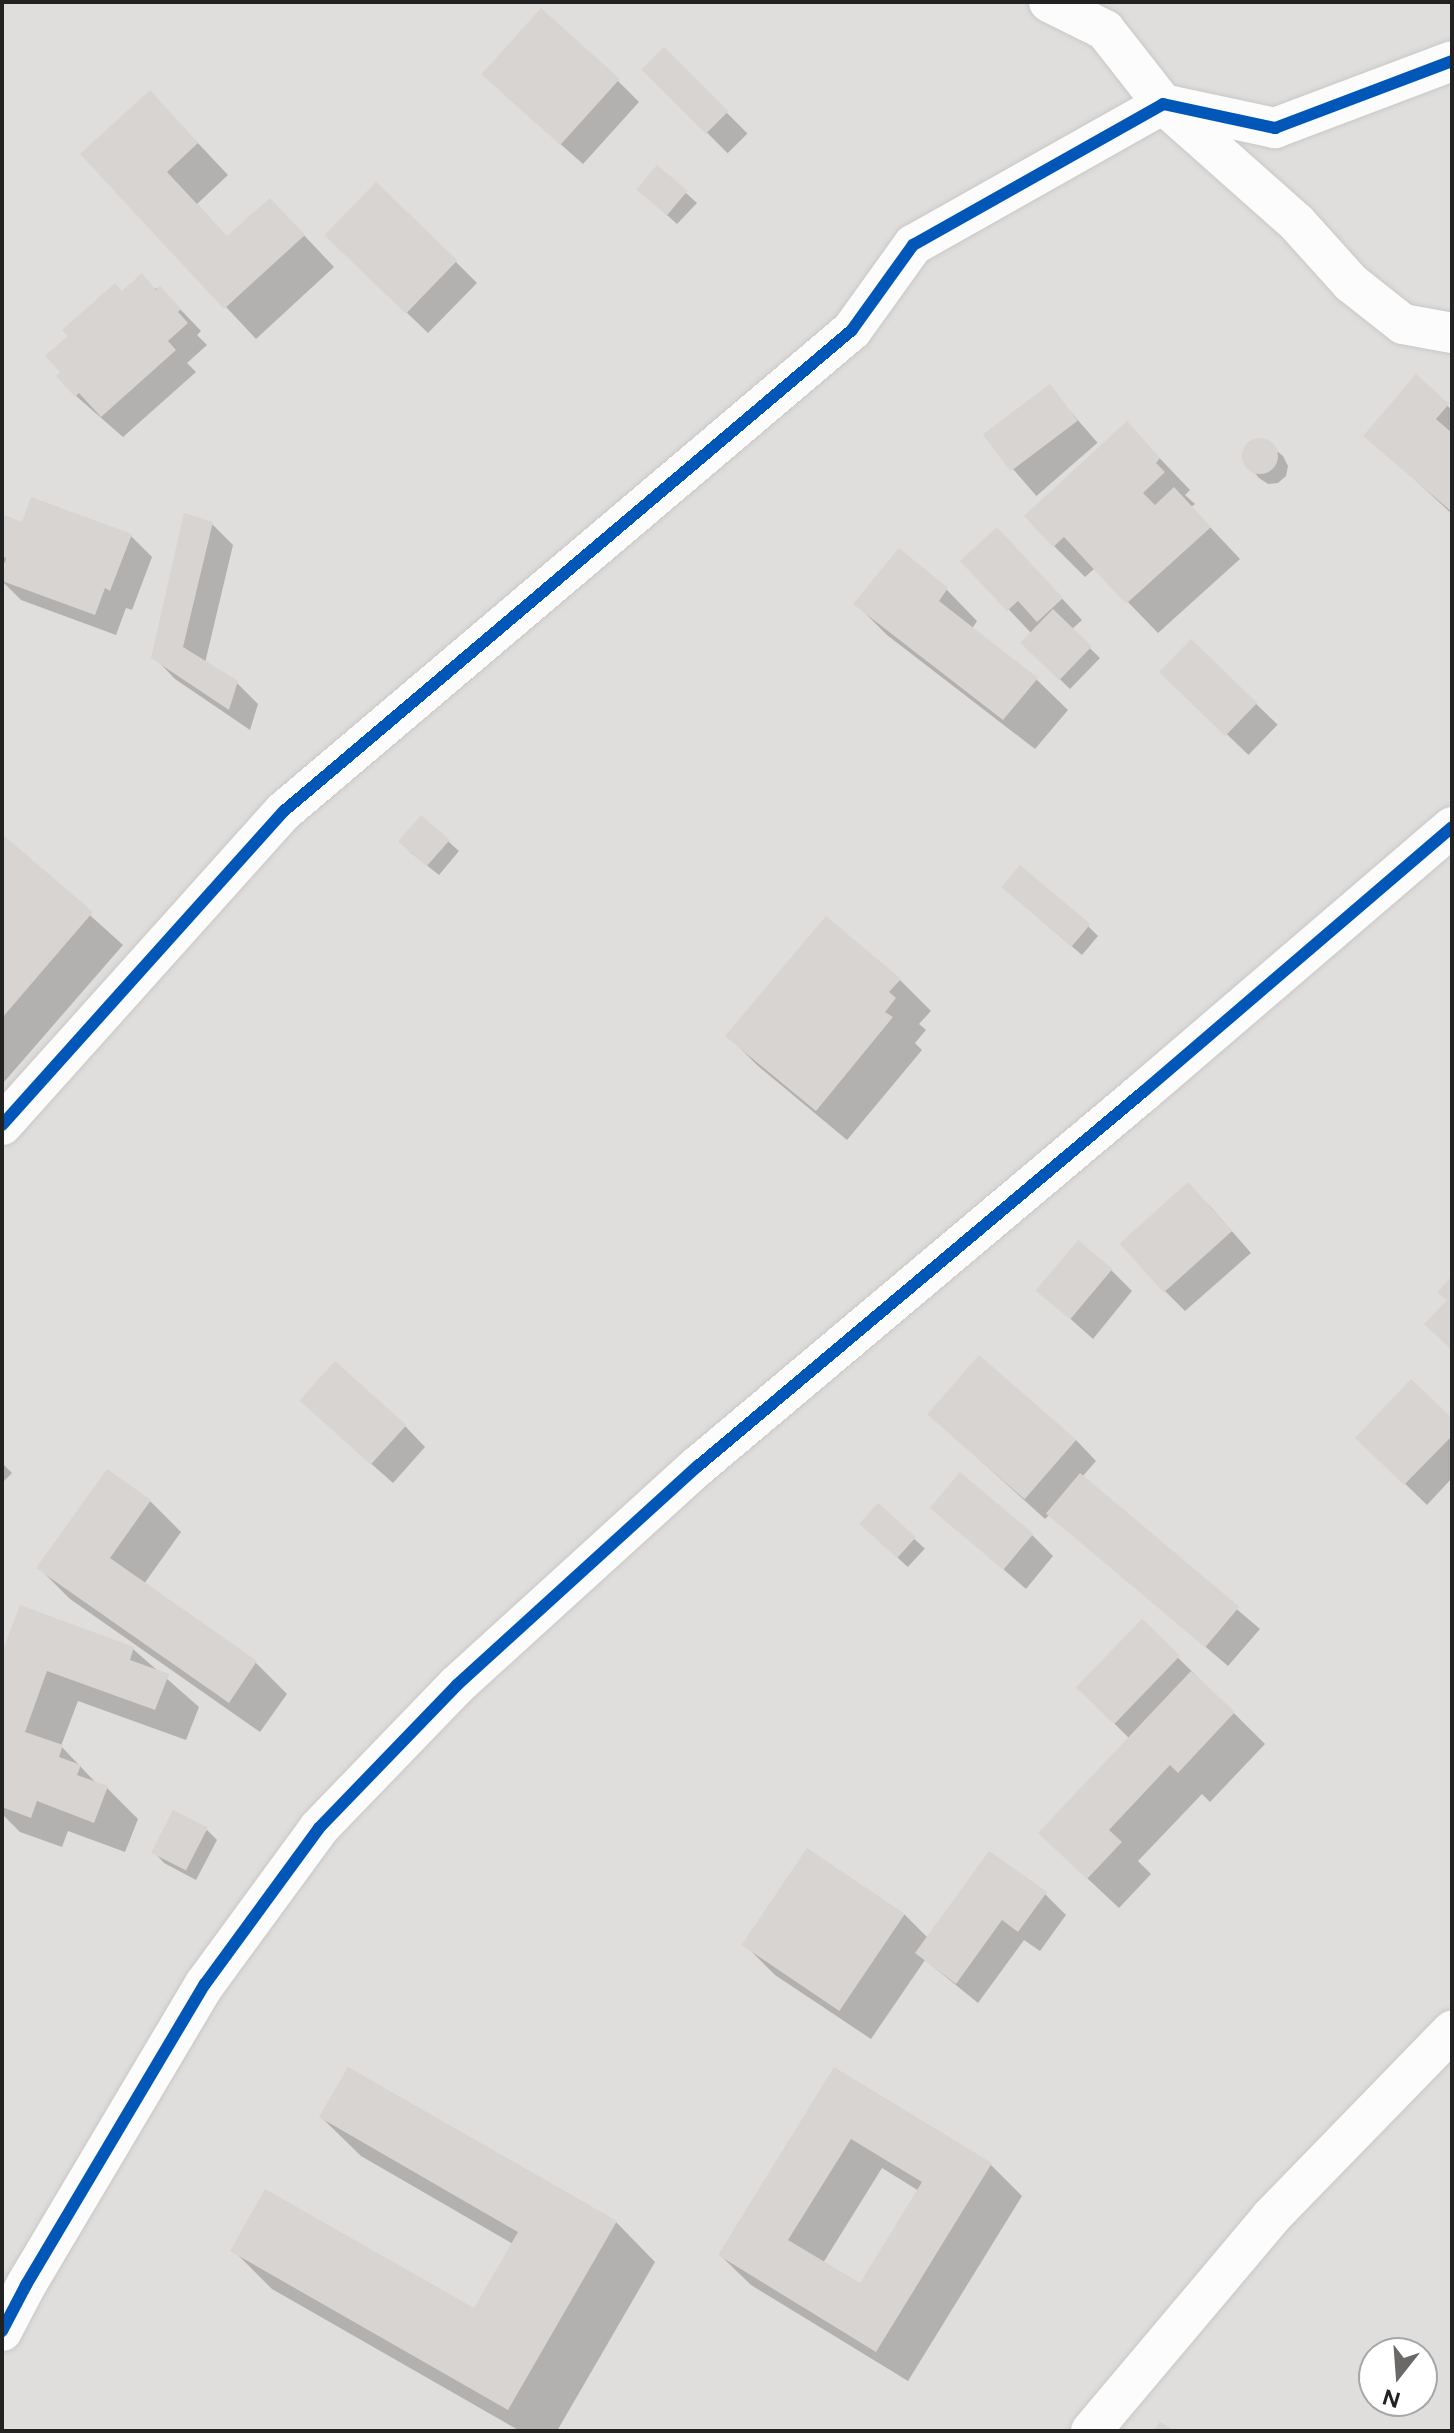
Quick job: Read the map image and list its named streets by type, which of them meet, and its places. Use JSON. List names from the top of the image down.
{
  "north": "bottom"
}
